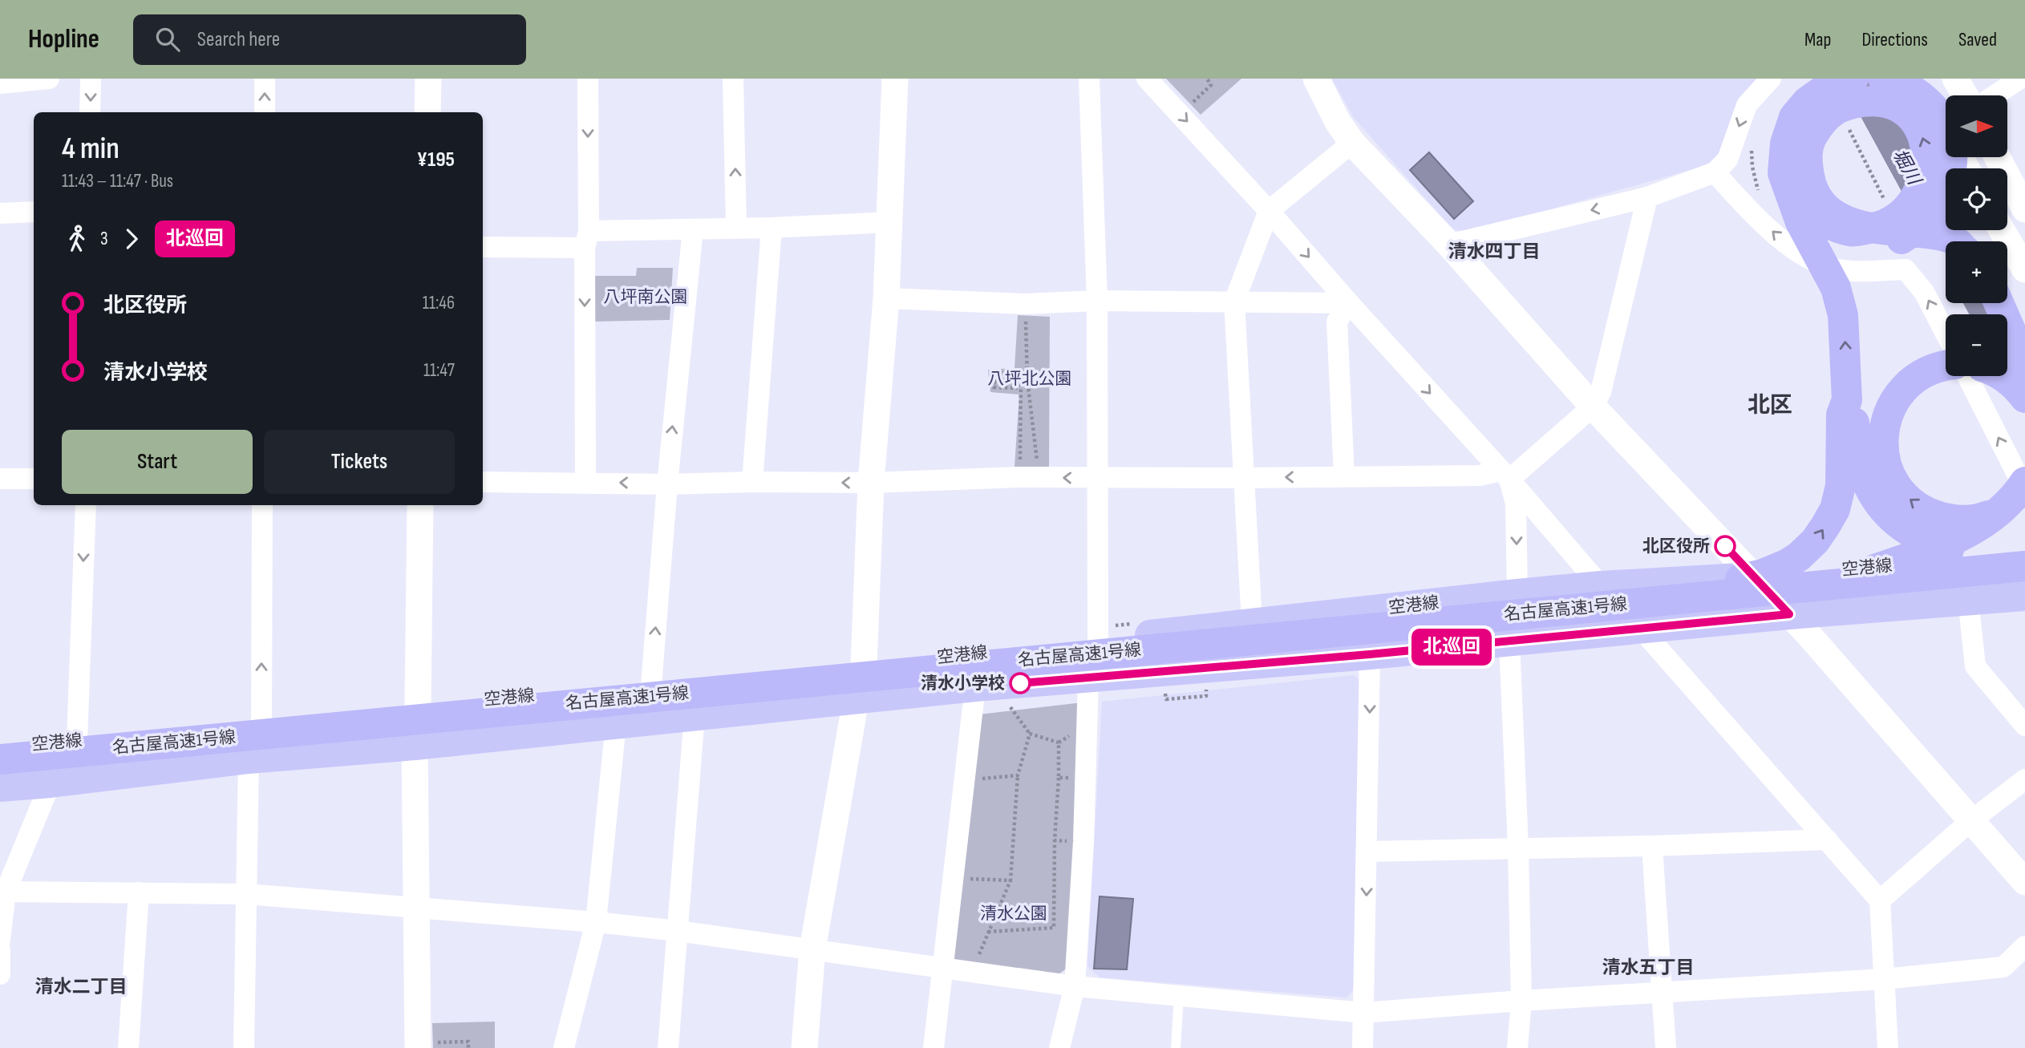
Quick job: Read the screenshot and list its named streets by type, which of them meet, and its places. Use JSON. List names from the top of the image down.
{
  "streets": {
    "highway": ["空港線", "名古屋高速1号線"]
  },
  "crossings": [
    ["空港線", "名古屋高速1号線"]
  ],
  "districts": [
    "清水四丁目",
    "北区",
    "清水五丁目",
    "清水二丁目"
  ],
  "water": ["堀川"],
  "parks": ["八坪南公園", "八坪北公園", "清水公園"],
  "places": ["北区役所", "清水小学校"],
  "lines": ["bus line 北巡回"],
  "north": "right",
  "page": {
    "header": "Hopline",
    "search": "Search here",
    "nav": ["Map", "Directions", "Saved"],
    "on_map": "北巡回",
    "map_buttons": ["+", "−"],
    "heading": ["4 min", "11:43 – 11:47 · Bus", "¥195"],
    "legs": ["3", "北巡回"],
    "list": [
      {
        "name": "北区役所",
        "value": "11:46"
      },
      {
        "name": "清水小学校",
        "value": "11:47"
      }
    ],
    "buttons": ["Start", "Tickets"]
  }
}
